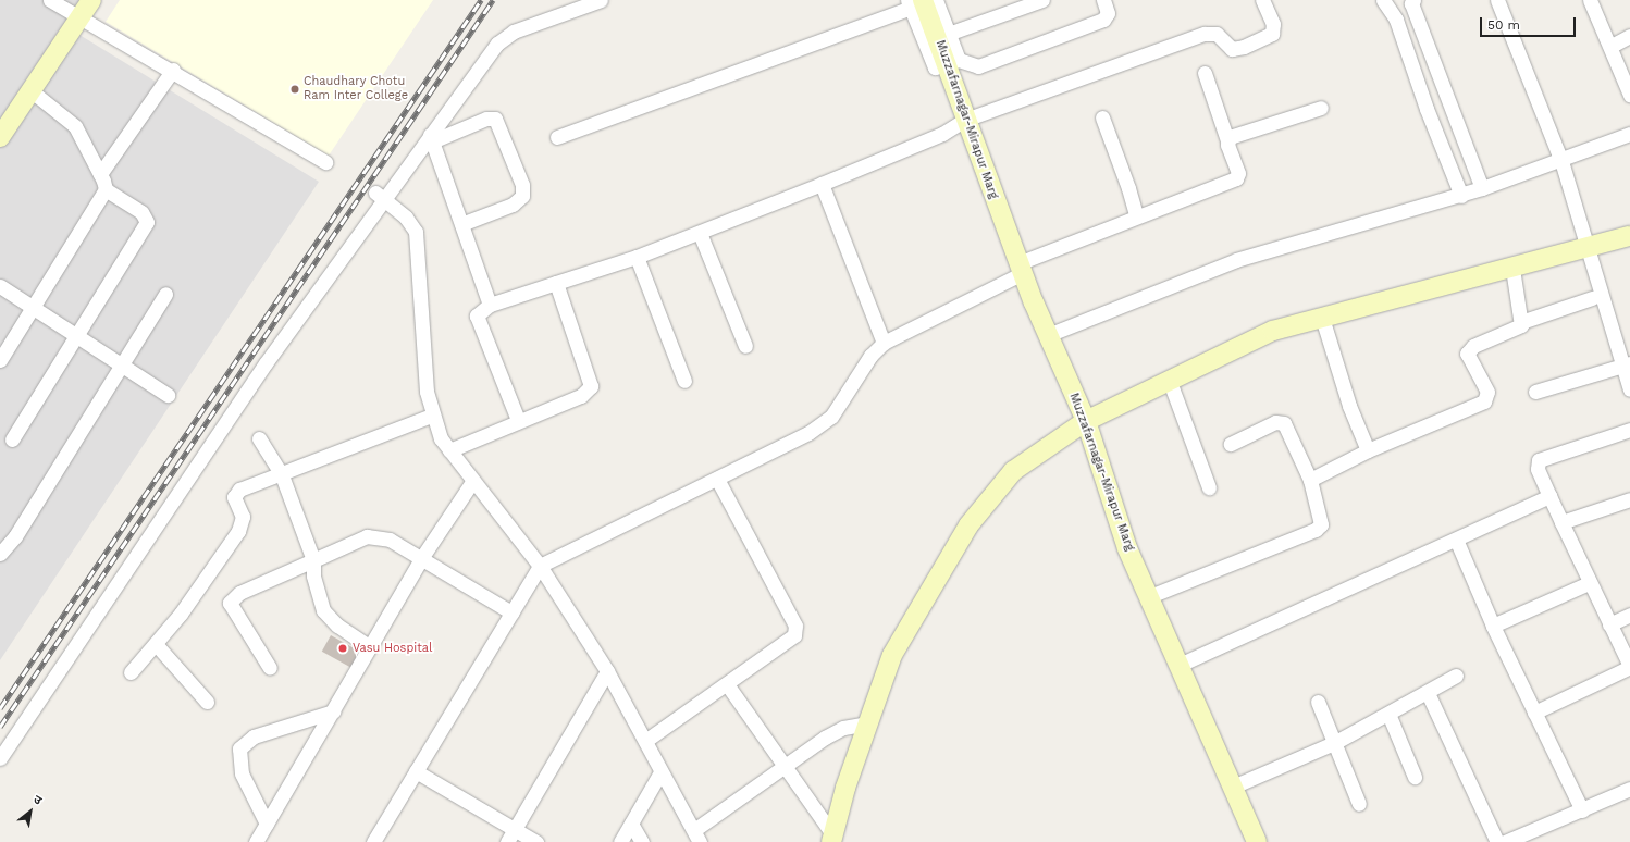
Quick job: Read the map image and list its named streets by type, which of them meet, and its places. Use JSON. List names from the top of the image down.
{
  "streets": {
    "main road": ["Muzzafarnagar-Mirapur Marg"]
  },
  "places": ["Chaudhary Chotu Ram Inter College", "Vasu Hospital"],
  "scale_bar": "50 m",
  "north": "top right"
}
